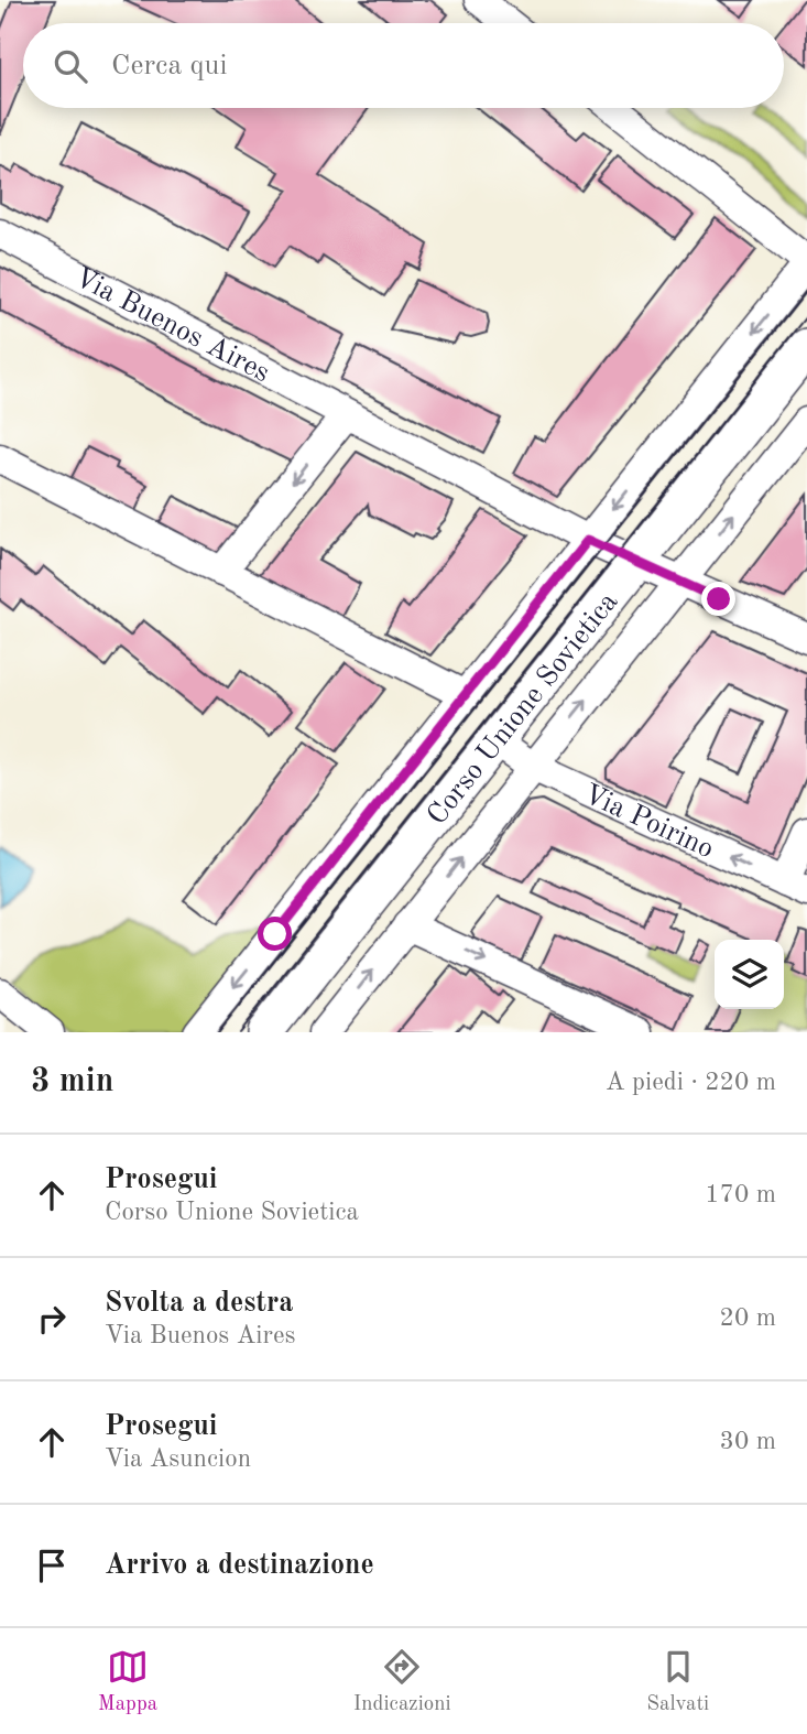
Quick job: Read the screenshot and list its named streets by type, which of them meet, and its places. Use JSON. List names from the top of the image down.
{
  "streets": {
    "main road": ["Corso Unione Sovietica"],
    "street": ["Via Buenos Aires", "Via Poirino"]
  },
  "crossings": [
    ["Via Buenos Aires", "Corso Unione Sovietica"],
    ["Corso Unione Sovietica", "Via Poirino"]
  ],
  "page": {
    "search": "Cerca qui",
    "heading": ["3 min", "A piedi · 220 m"],
    "list": [
      ["Prosegui", "Corso Unione Sovietica", "170 m"],
      ["Svolta a destra", "Via Buenos Aires", "20 m"],
      ["Prosegui", "Via Asuncion", "30 m"],
      "Arrivo a destinazione"
    ],
    "nav": ["Mappa", "Indicazioni", "Salvati"]
  }
}
